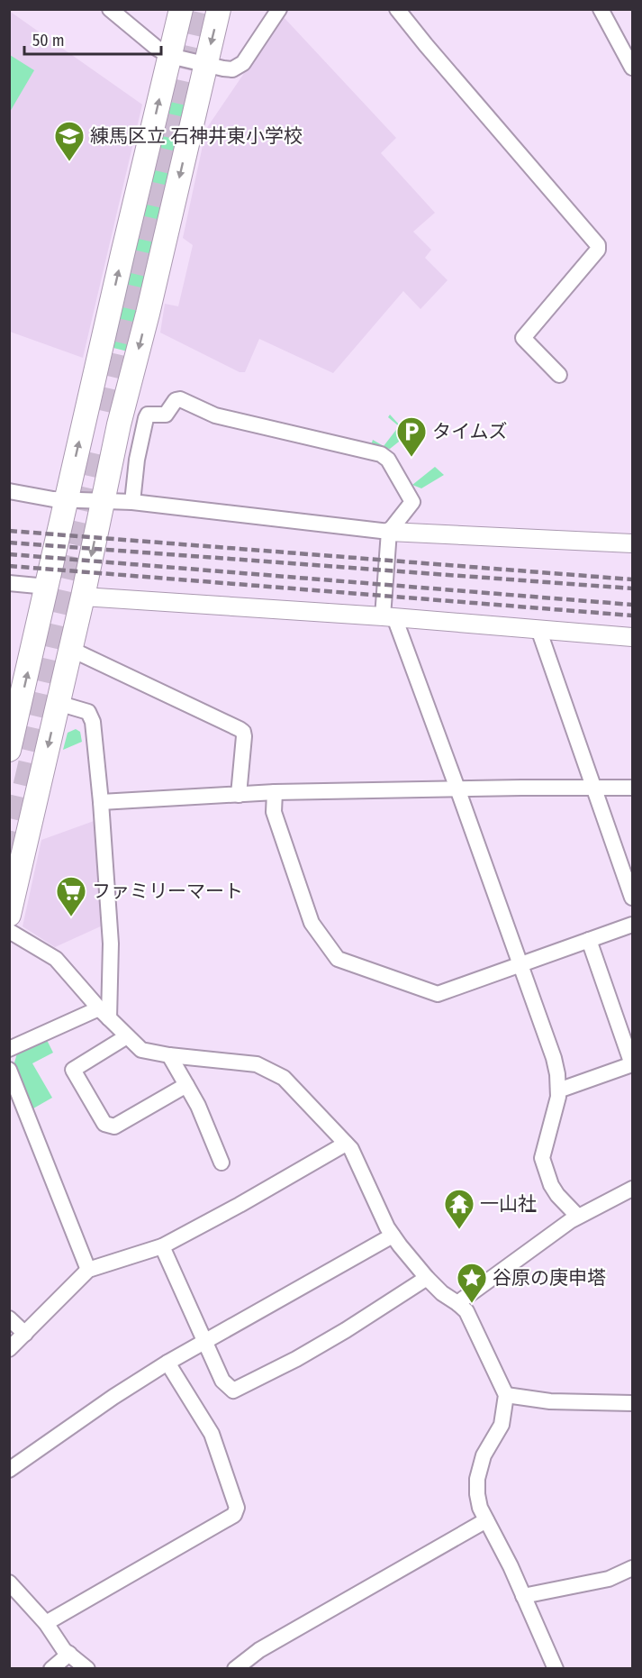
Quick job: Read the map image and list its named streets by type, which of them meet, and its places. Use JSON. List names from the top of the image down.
{
  "places": {
    "school or university": ["練馬区立 石神井東小学校"],
    "parking": ["タイムズ"],
    "supermarket": ["ファミリーマート"],
    "temple": ["一山社"],
    "place": ["谷原の庚申塔"]
  },
  "scale_bar": "50 m"
}
